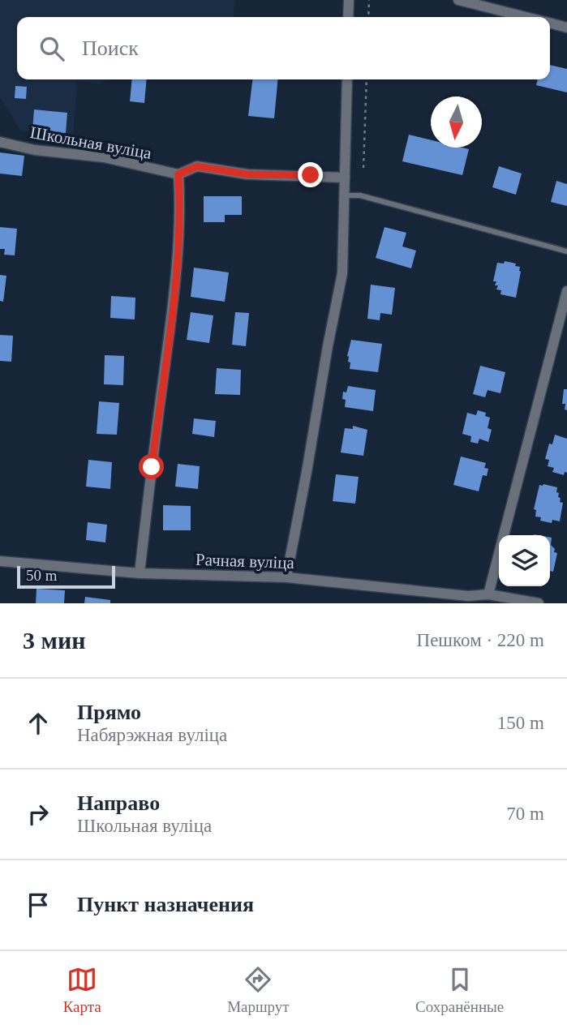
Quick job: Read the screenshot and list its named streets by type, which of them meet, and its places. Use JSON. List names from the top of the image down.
{
  "streets": {
    "street": ["Школьная вуліца", "Рачная вуліца"]
  },
  "scale_bar": "50 m",
  "north": "bottom",
  "page": {
    "search": "Поиск",
    "scale": "50 m",
    "heading": ["3 мин", "Пешком · 220 m"],
    "list": [
      ["Прямо", "Набярэжная вуліца", "150 m"],
      ["Направо", "Школьная вуліца", "70 m"],
      "Пункт назначения"
    ],
    "nav": ["Карта", "Маршрут", "Сохранённые"]
  }
}
